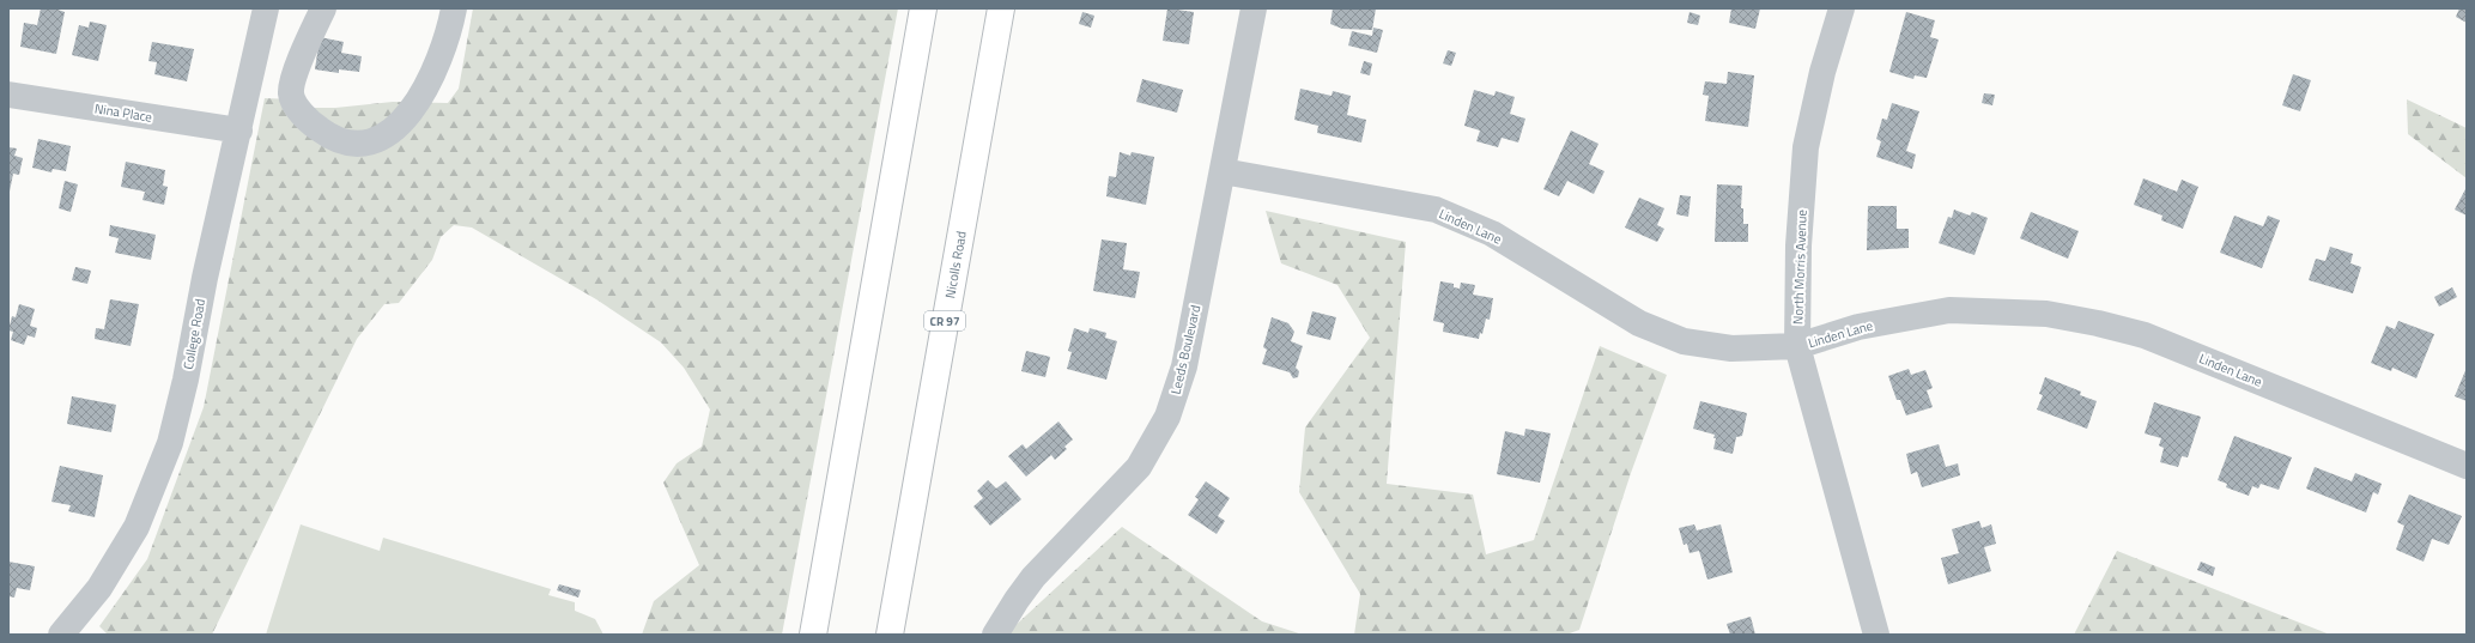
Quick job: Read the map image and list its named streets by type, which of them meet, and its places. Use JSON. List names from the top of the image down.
{
  "streets": {
    "highway": ["Nicolls Road", "CR 97"],
    "street": [
      "Nina Place",
      "Linden Lane",
      "North Morris Avenue",
      "College Road",
      "Leeds Boulevard"
    ]
  },
  "crossings": [
    ["Nina Place", "College Road"],
    ["Linden Lane", "North Morris Avenue"],
    ["Linden Lane", "Leeds Boulevard"]
  ]
}
